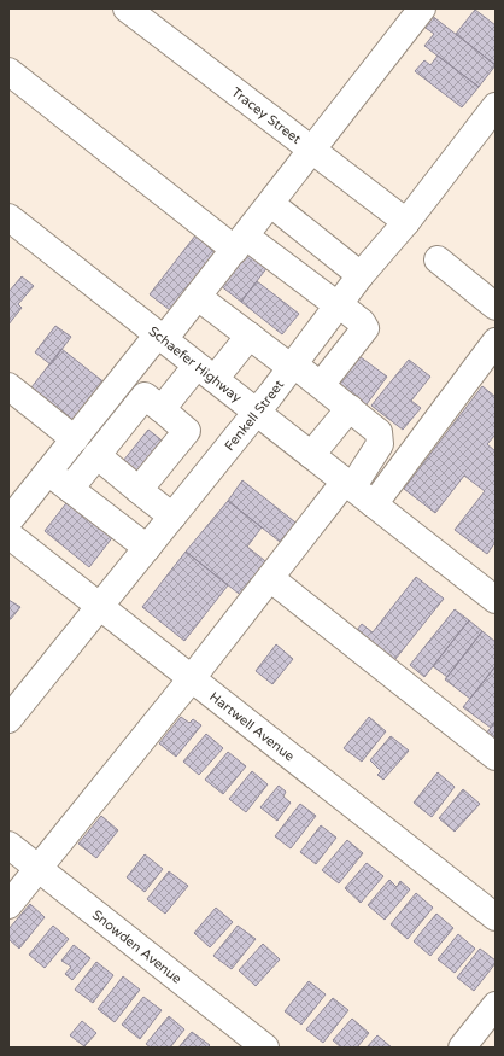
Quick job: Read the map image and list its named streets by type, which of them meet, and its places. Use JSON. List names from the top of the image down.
{
  "streets": {
    "street": [
      "Tracey Street",
      "Schaefer Highway",
      "Fenkell Street",
      "Hartwell Avenue",
      "Snowden Avenue"
    ]
  },
  "crossings": [
    ["Tracey Street", "Fenkell Street"],
    ["Schaefer Highway", "Fenkell Street"],
    ["Fenkell Street", "Hartwell Avenue"]
  ]
}
